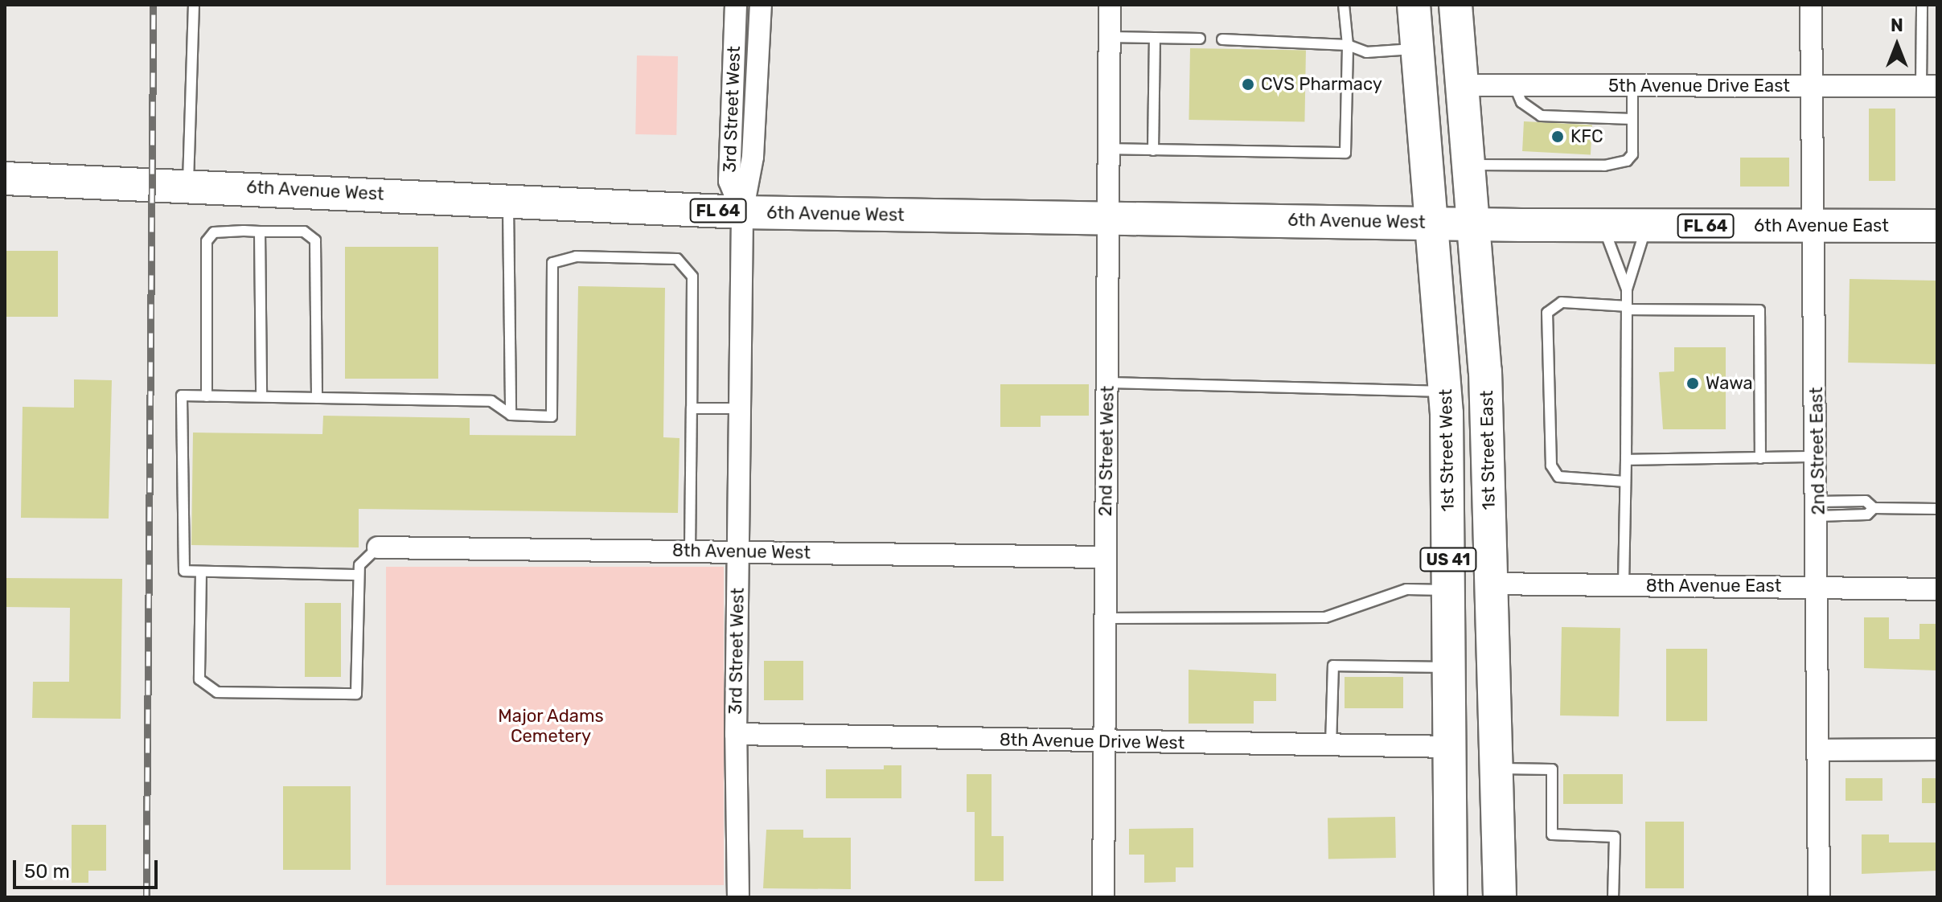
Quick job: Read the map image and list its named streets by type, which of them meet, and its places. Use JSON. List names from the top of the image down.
{
  "streets": {
    "main road": [
      "6th Avenue West",
      "FL 64",
      "6th Avenue East",
      "1st Street West",
      "1st Street East",
      "US 41"
    ],
    "street": [
      "5th Avenue Drive East",
      "3rd Street West",
      "2nd Street West",
      "2nd Street East",
      "8th Avenue West",
      "8th Avenue East",
      "8th Avenue Drive West"
    ]
  },
  "crossings": [
    ["5th Avenue Drive East", "1st Street East"],
    ["5th Avenue Drive East", "2nd Street East"],
    ["3rd Street West", "6th Avenue West"],
    ["3rd Street West", "8th Avenue West"],
    ["3rd Street West", "8th Avenue Drive West"],
    ["6th Avenue West", "6th Avenue East"],
    ["6th Avenue West", "1st Street West"],
    ["6th Avenue West", "1st Street East"],
    ["6th Avenue West", "2nd Street West"],
    ["6th Avenue East", "1st Street East"],
    ["6th Avenue East", "2nd Street East"],
    ["1st Street West", "8th Avenue Drive West"],
    ["1st Street East", "8th Avenue East"],
    ["2nd Street West", "8th Avenue West"],
    ["2nd Street West", "8th Avenue Drive West"],
    ["2nd Street East", "8th Avenue East"]
  ],
  "parks": ["Major Adams Cemetery"],
  "places": ["CVS Pharmacy", "KFC", "Wawa"],
  "scale_bar": "50 m",
  "north": "top"
}
